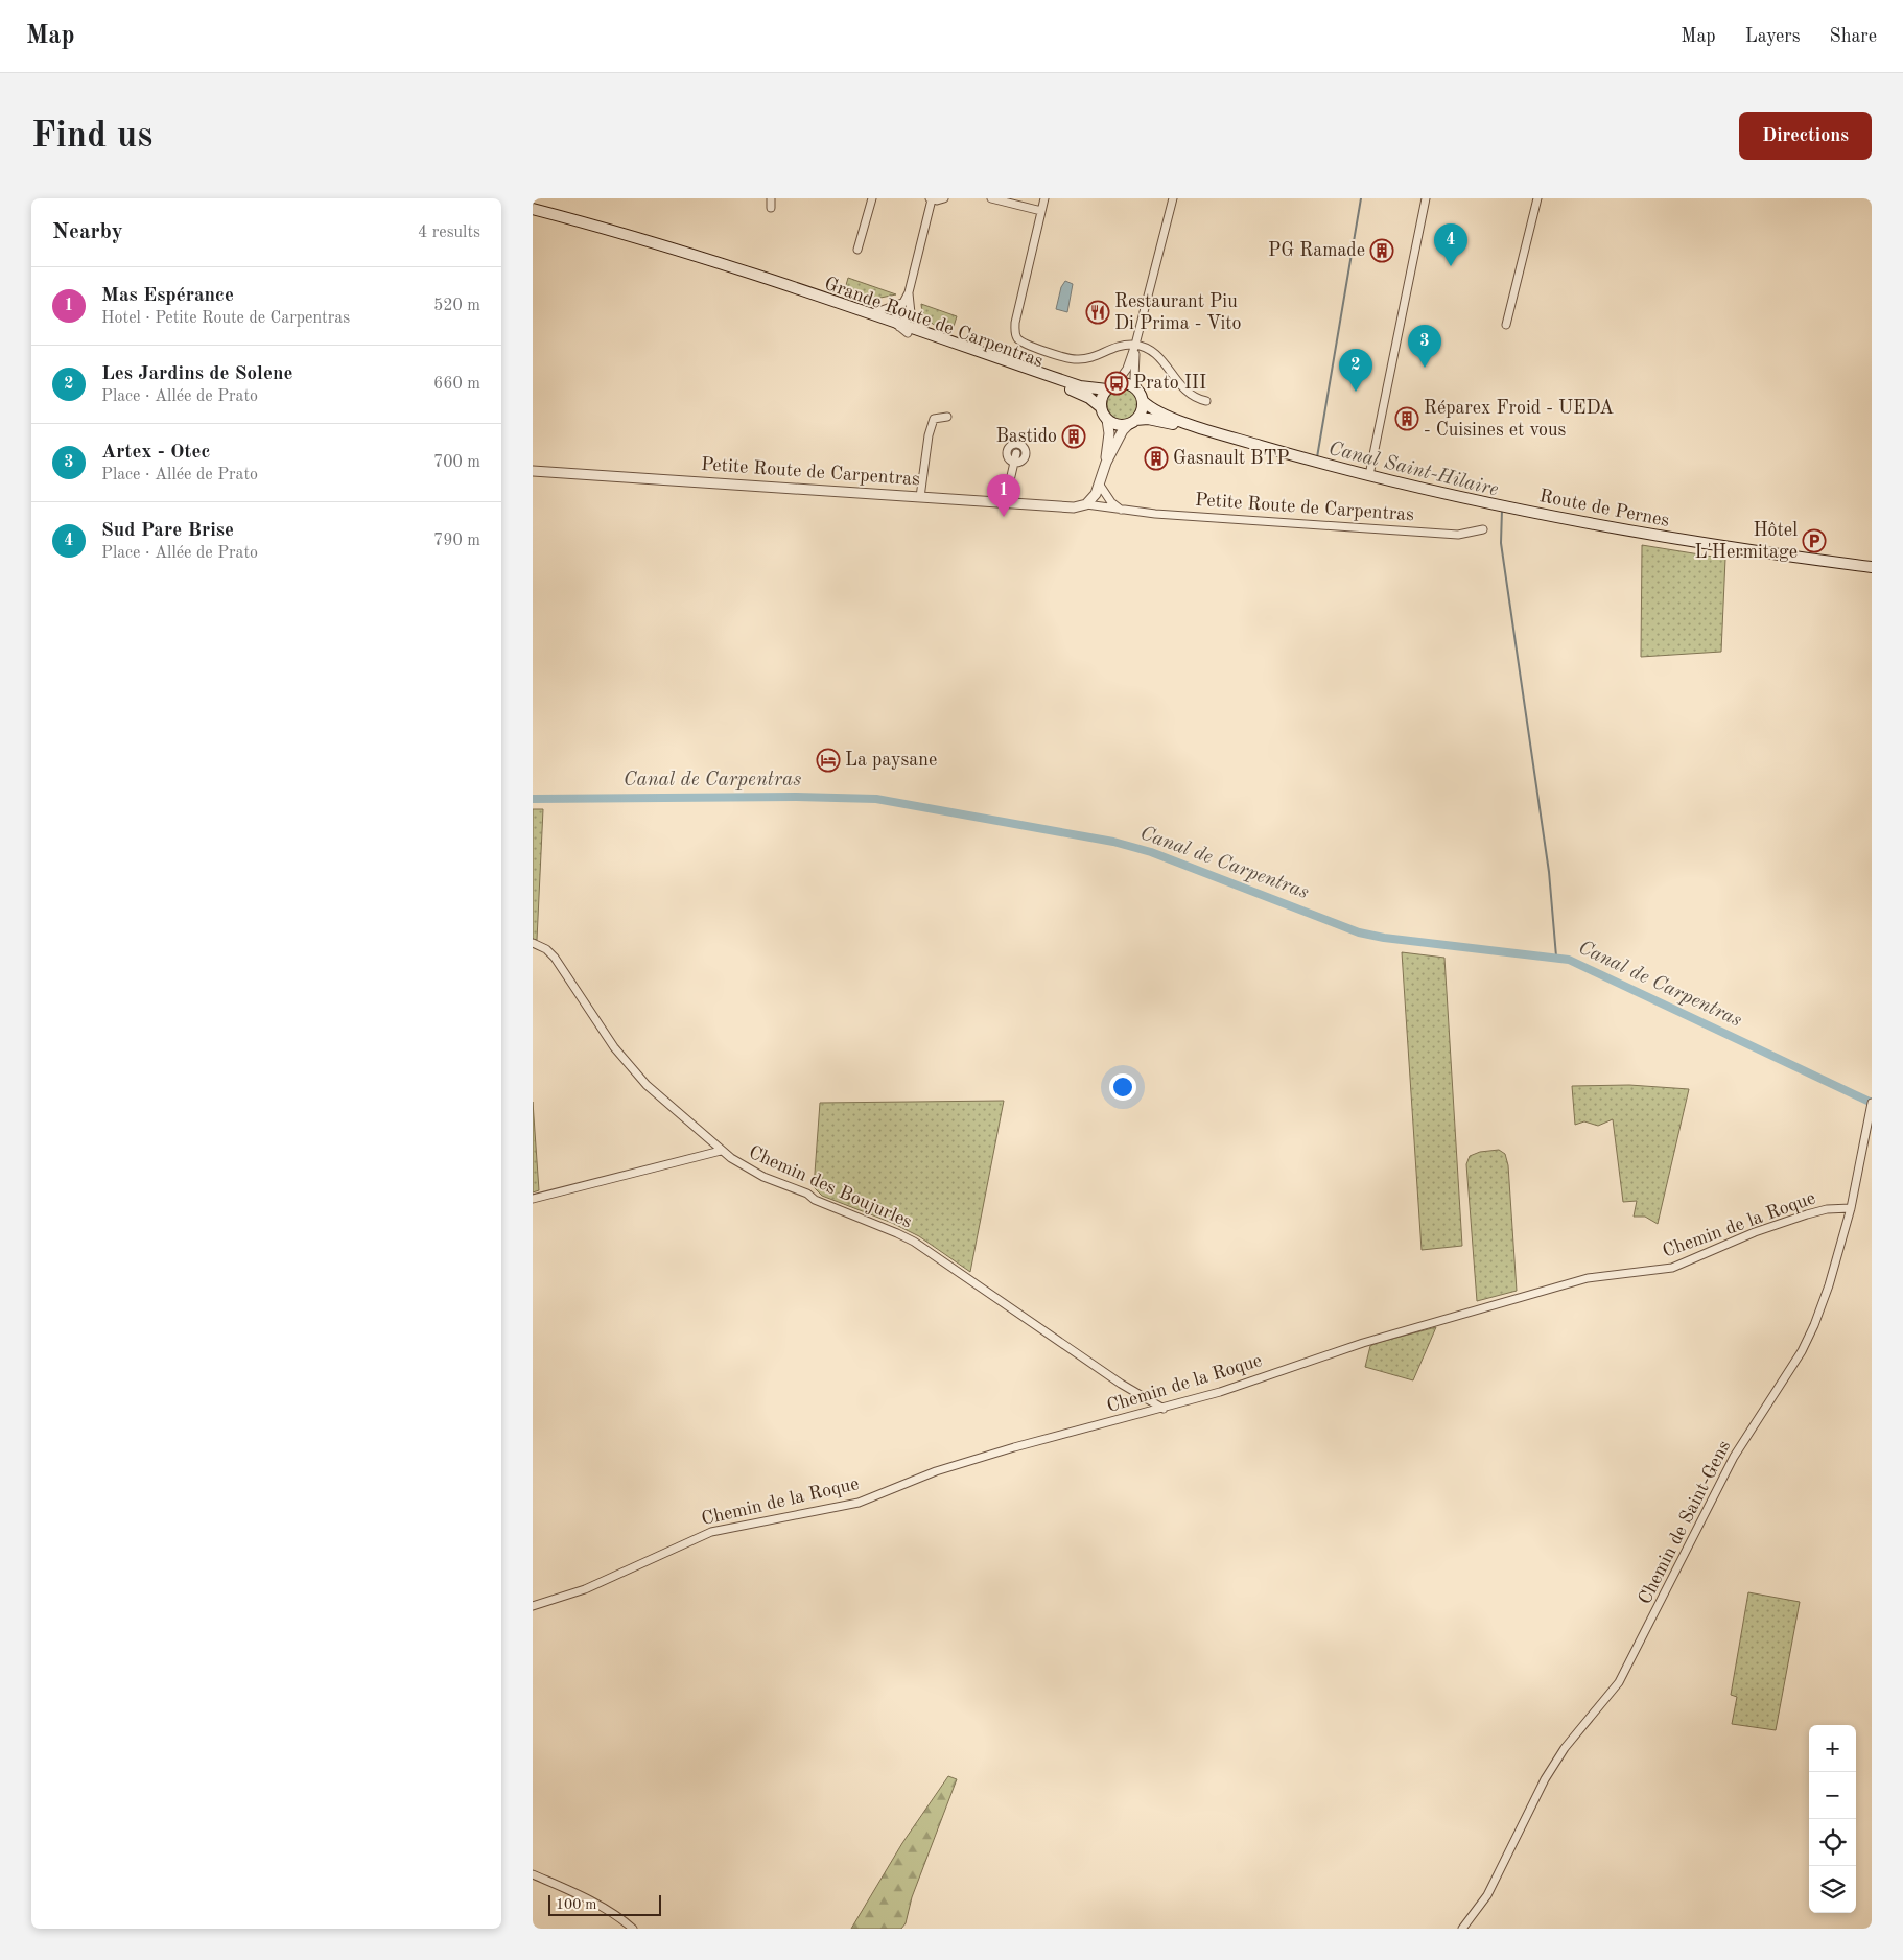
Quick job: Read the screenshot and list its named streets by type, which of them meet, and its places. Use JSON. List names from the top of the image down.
{
  "streets": {
    "main road": ["Grande Route de Carpentras", "Route de Pernes"],
    "street": [
      "Petite Route de Carpentras",
      "Chemin des Boujurles",
      "Chemin de la Roque",
      "Chemin de Saint-Gens"
    ]
  },
  "crossings": [
    ["Chemin des Boujurles", "Chemin de la Roque"],
    ["Chemin de la Roque", "Chemin de Saint-Gens"]
  ],
  "water": ["Canal Saint-Hilaire", "Canal de Carpentras"],
  "places": {
    "building": [
      "PG Ramade",
      "Réparex Froid - UEDA - Cuisines et vous",
      "Bastido",
      "Gasnault BTP"
    ],
    "restaurant": ["Restaurant Piu Di Prima - Vito"],
    "bus stop": ["Prato III"],
    "parking": ["Hôtel L'Hermitage"],
    "hotel": ["La paysane"]
  },
  "scale_bar": "100 m",
  "page": {
    "header": "Map",
    "nav": ["Map", "Layers", "Share"],
    "buttons": "Directions",
    "title": "Find us",
    "heading": ["Nearby", "4 results"],
    "pins": [
      "4",
      "3",
      "2",
      "1"
    ],
    "list": [
      {
        "mark": "1",
        "name": "Mas Espérance",
        "note": "Hotel · Petite Route de Carpentras",
        "value": "520 m"
      },
      {
        "mark": "2",
        "name": "Les Jardins de Solene",
        "note": "Place · Allée de Prato",
        "value": "660 m"
      },
      {
        "mark": "3",
        "name": "Artex - Otec",
        "note": "Place · Allée de Prato",
        "value": "700 m"
      },
      {
        "mark": "4",
        "name": "Sud Pare Brise",
        "note": "Place · Allée de Prato",
        "value": "790 m"
      }
    ],
    "map_buttons": ["+", "−"],
    "scale": "100 m"
  }
}
